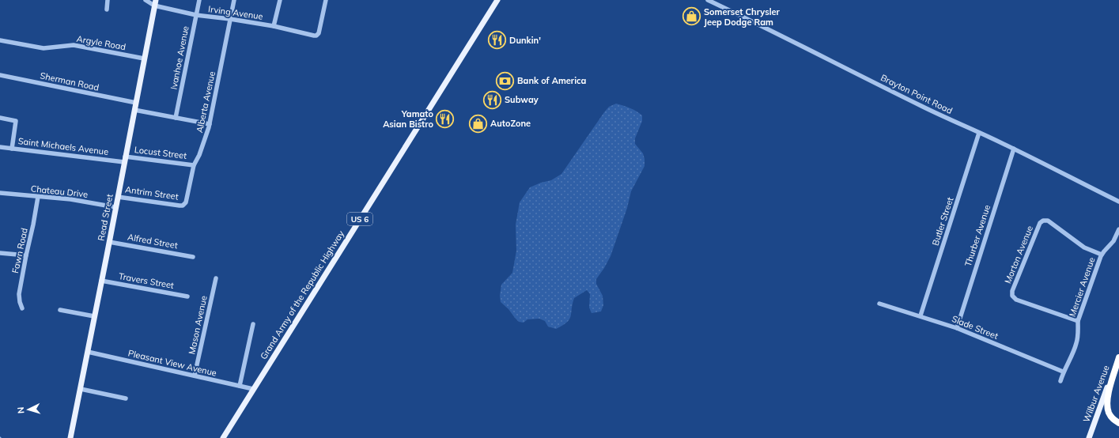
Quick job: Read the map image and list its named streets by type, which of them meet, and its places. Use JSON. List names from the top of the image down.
{
  "streets": {
    "main road": [
      "Read Street",
      "US 6",
      "Grand Army of the Republic Highway",
      "Wilbur Avenue"
    ],
    "street": [
      "Irving Avenue",
      "Argyle Road",
      "Ivanhoe Avenue",
      "Sherman Road",
      "Brayton Point Road",
      "Alberta Avenue",
      "Saint Michaels Avenue",
      "Locust Street",
      "Chateau Drive",
      "Antrim Street",
      "Butler Street",
      "Thurber Avenue",
      "Alfred Street",
      "Fawn Road",
      "Morton Avenue",
      "Travers Street",
      "Mercier Avenue",
      "Mason Avenue",
      "Slade Street",
      "Pleasant View Avenue"
    ]
  },
  "crossings": [
    ["Irving Avenue", "Ivanhoe Avenue"],
    ["Irving Avenue", "Alberta Avenue"],
    ["Irving Avenue", "Read Street"],
    ["Argyle Road", "Read Street"],
    ["Sherman Road", "Read Street"],
    ["Brayton Point Road", "Butler Street"],
    ["Brayton Point Road", "Thurber Avenue"],
    ["Alberta Avenue", "Locust Street"],
    ["Alberta Avenue", "Antrim Street"],
    ["Saint Michaels Avenue", "Locust Street"],
    ["Saint Michaels Avenue", "Read Street"],
    ["Locust Street", "Read Street"],
    ["Chateau Drive", "Read Street"],
    ["Chateau Drive", "Fawn Road"],
    ["Antrim Street", "Read Street"],
    ["Read Street", "Alfred Street"],
    ["Read Street", "Travers Street"],
    ["Read Street", "Pleasant View Avenue"],
    ["Butler Street", "Slade Street"],
    ["Thurber Avenue", "Slade Street"],
    ["Morton Avenue", "Mercier Avenue"],
    ["Mercier Avenue", "Slade Street"],
    ["Grand Army of the Republic Highway", "Pleasant View Avenue"],
    ["Mason Avenue", "Pleasant View Avenue"]
  ],
  "places": {
    "shop": ["Somerset Chrysler Jeep Dodge Ram", "AutoZone"],
    "restaurant": ["Dunkin'", "Subway", "Yamato Asian Bistro"],
    "bank": ["Bank of America"]
  },
  "north": "left"
}
